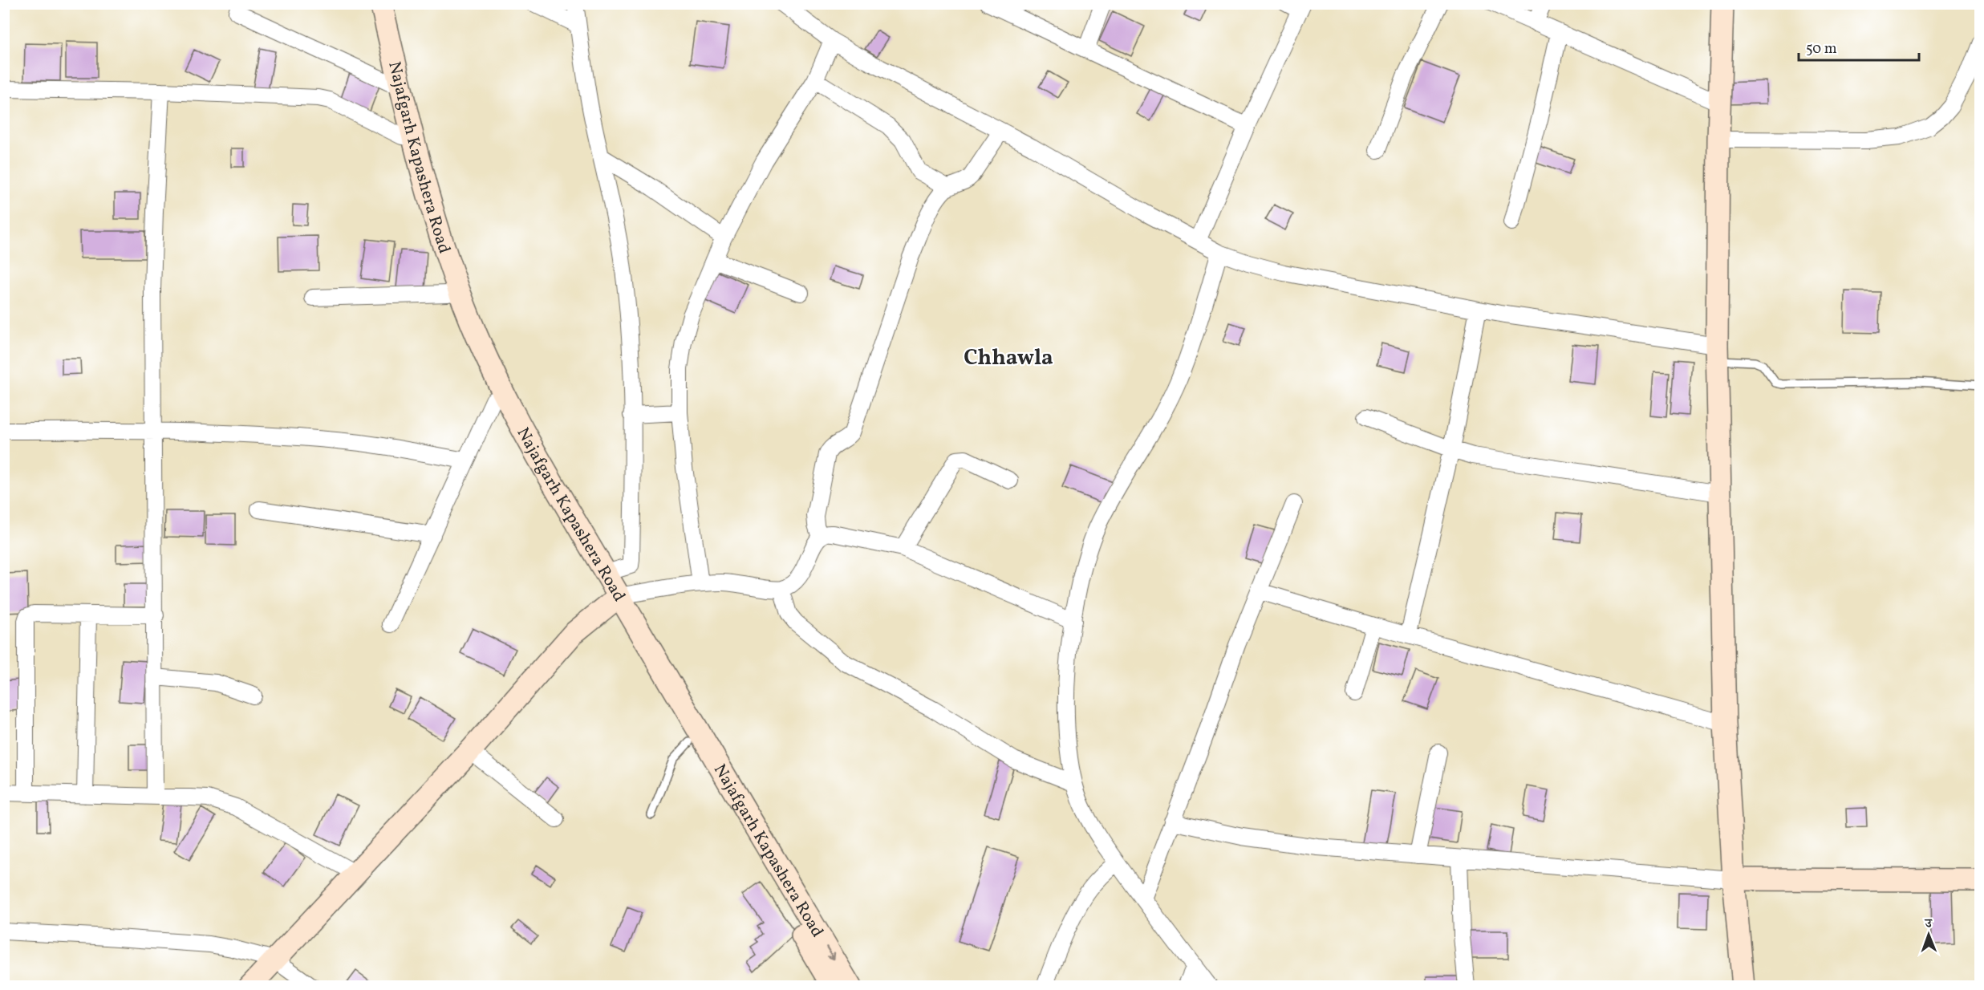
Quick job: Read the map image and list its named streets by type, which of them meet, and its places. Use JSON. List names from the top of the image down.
{
  "streets": {
    "main road": ["Najafgarh Kapashera Road"]
  },
  "districts": ["Chhawla"],
  "scale_bar": "50 m",
  "north": "top"
}
